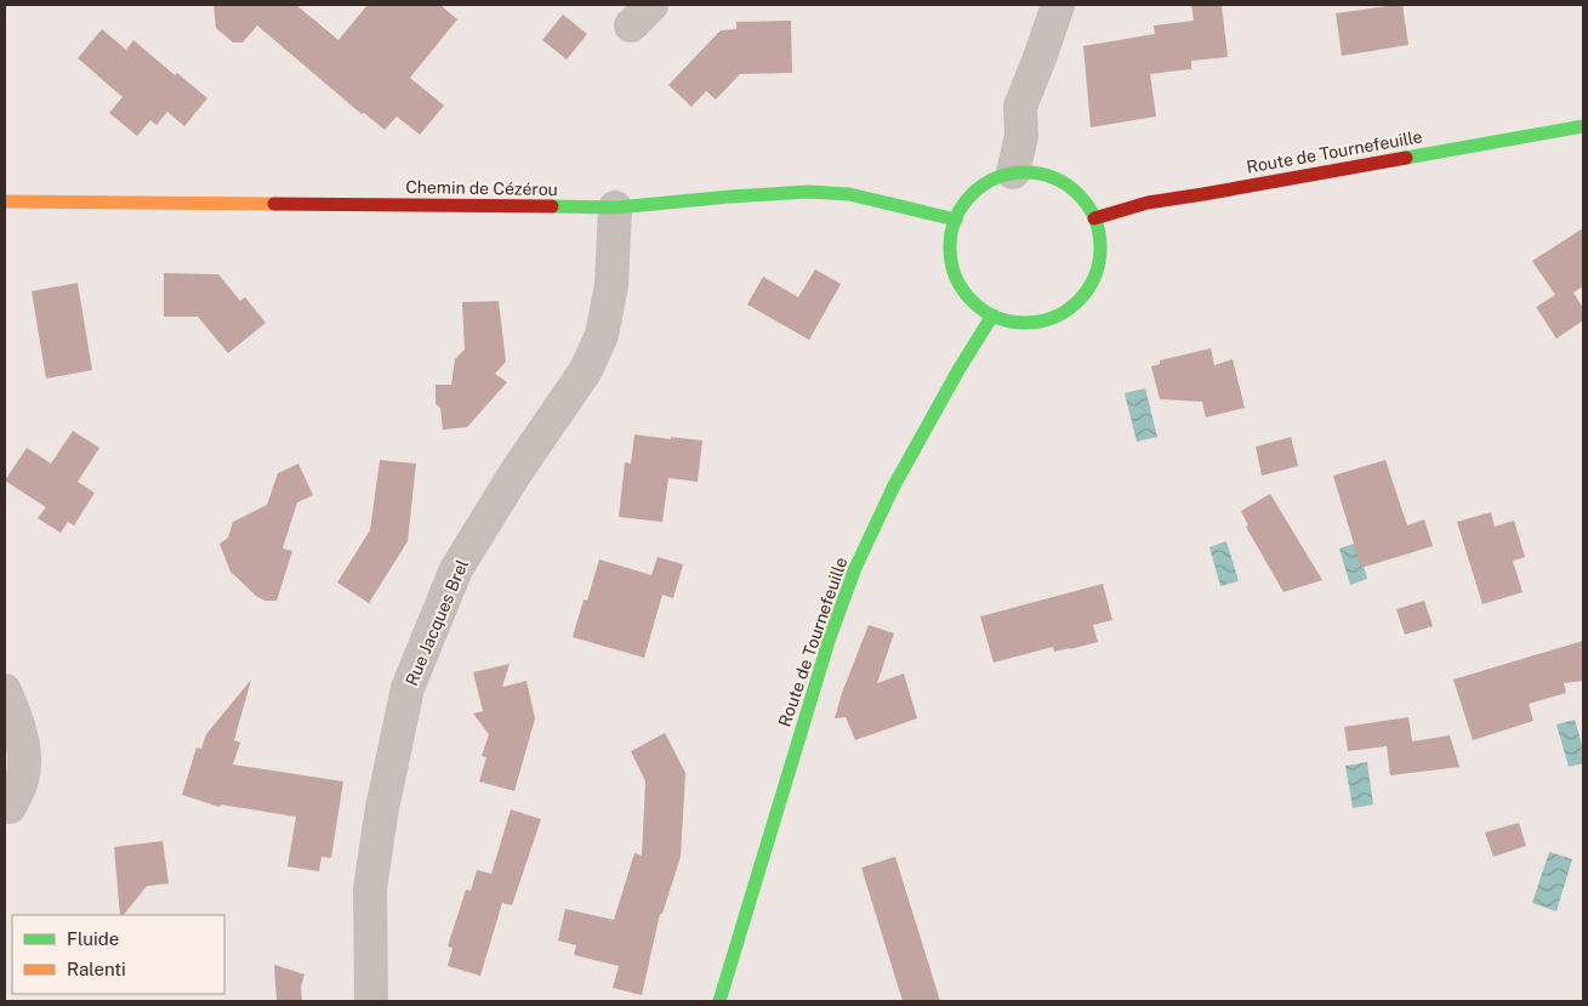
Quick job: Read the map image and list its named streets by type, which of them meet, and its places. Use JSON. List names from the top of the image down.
{
  "streets": {
    "street": ["Route de Tournefeuille", "Chemin de Cézérou", "Rue Jacques Brel"]
  },
  "crossings": [
    ["Route de Tournefeuille", "Chemin de Cézérou"],
    ["Chemin de Cézérou", "Rue Jacques Brel"]
  ],
  "legend": ["Fluide", "Ralenti"]
}
